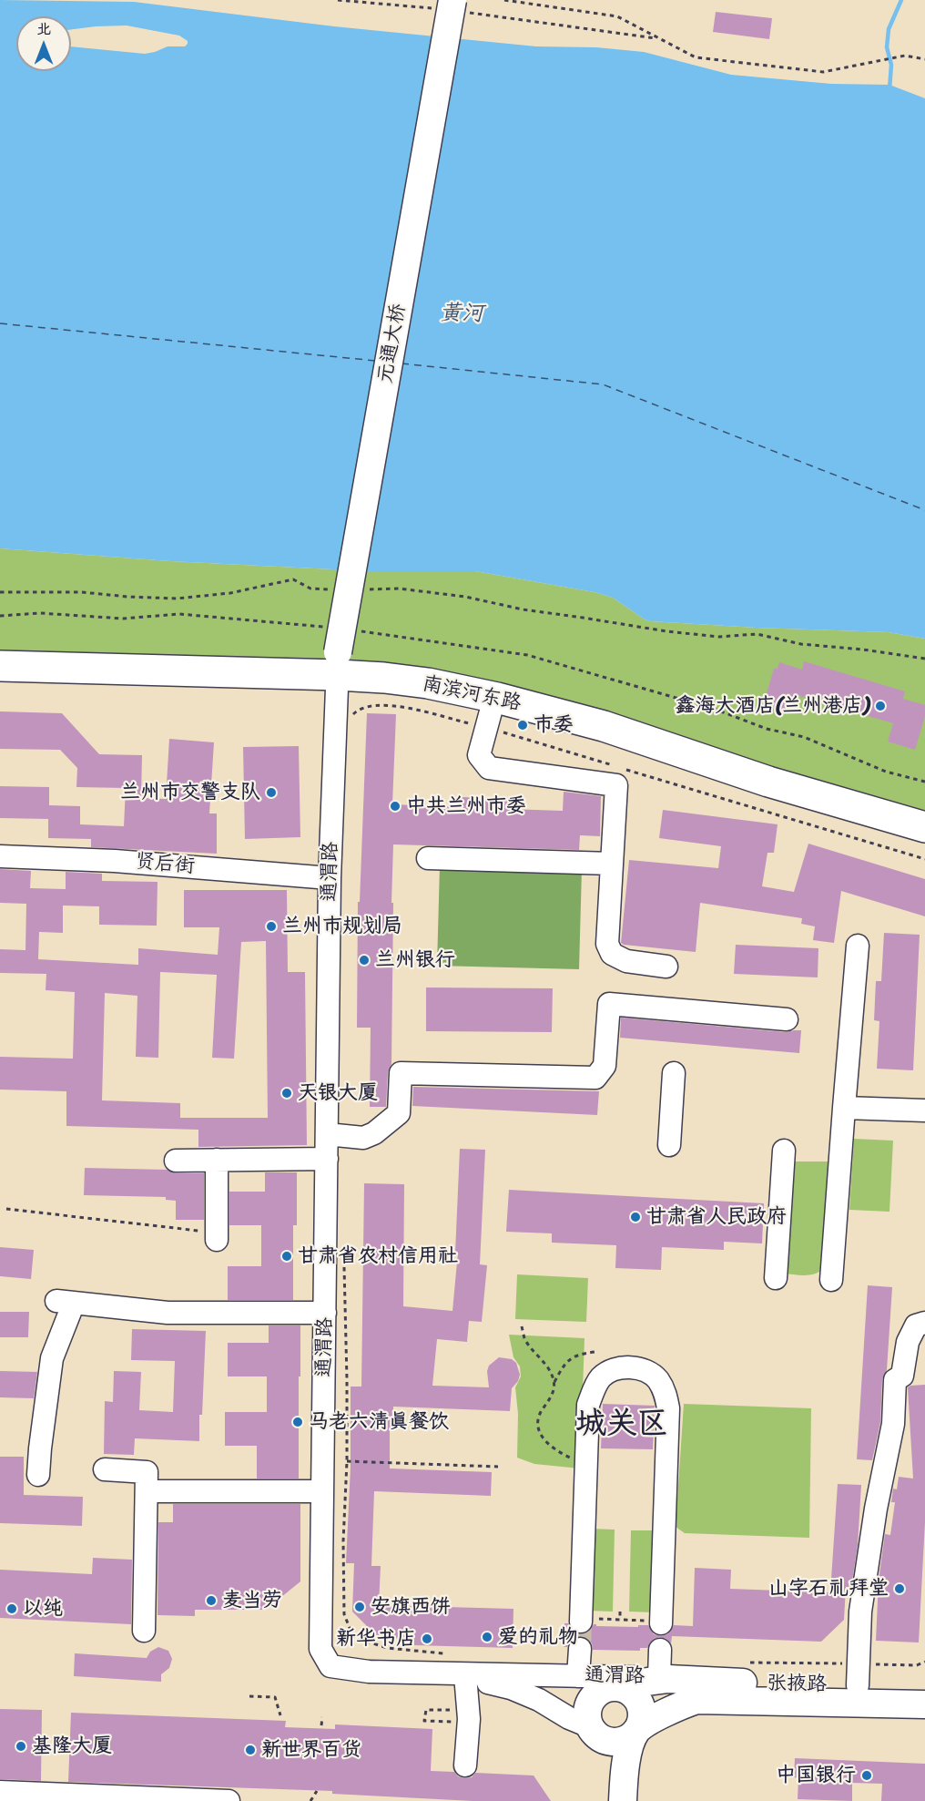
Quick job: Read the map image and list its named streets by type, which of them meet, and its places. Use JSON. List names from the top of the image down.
{
  "streets": {
    "highway": ["南滨河东路"],
    "main road": ["元通大桥", "张掖路"],
    "street": ["贤后街", "通渭路"]
  },
  "crossings": [
    ["元通大桥", "南滨河东路"],
    ["元通大桥", "通渭路"],
    ["南滨河东路", "通渭路"],
    ["贤后街", "通渭路"],
    ["通渭路", "张掖路"]
  ],
  "districts": ["城关区"],
  "water": ["黄河"],
  "places": [
    "鑫海大酒店(兰州港店)",
    "市委",
    "兰州市交警支队",
    "中共兰州市委",
    "兰州市规划局",
    "兰州银行",
    "天银大厦",
    "甘肃省人民政府",
    "甘肃省农村信用社",
    "马老六清真餐饮",
    "山字石礼拜堂",
    "麦当劳",
    "安旗西饼",
    "以纯",
    "爱的礼物",
    "新华书店",
    "基隆大厦",
    "新世界百货",
    "中国银行"
  ],
  "north": "top"
}
